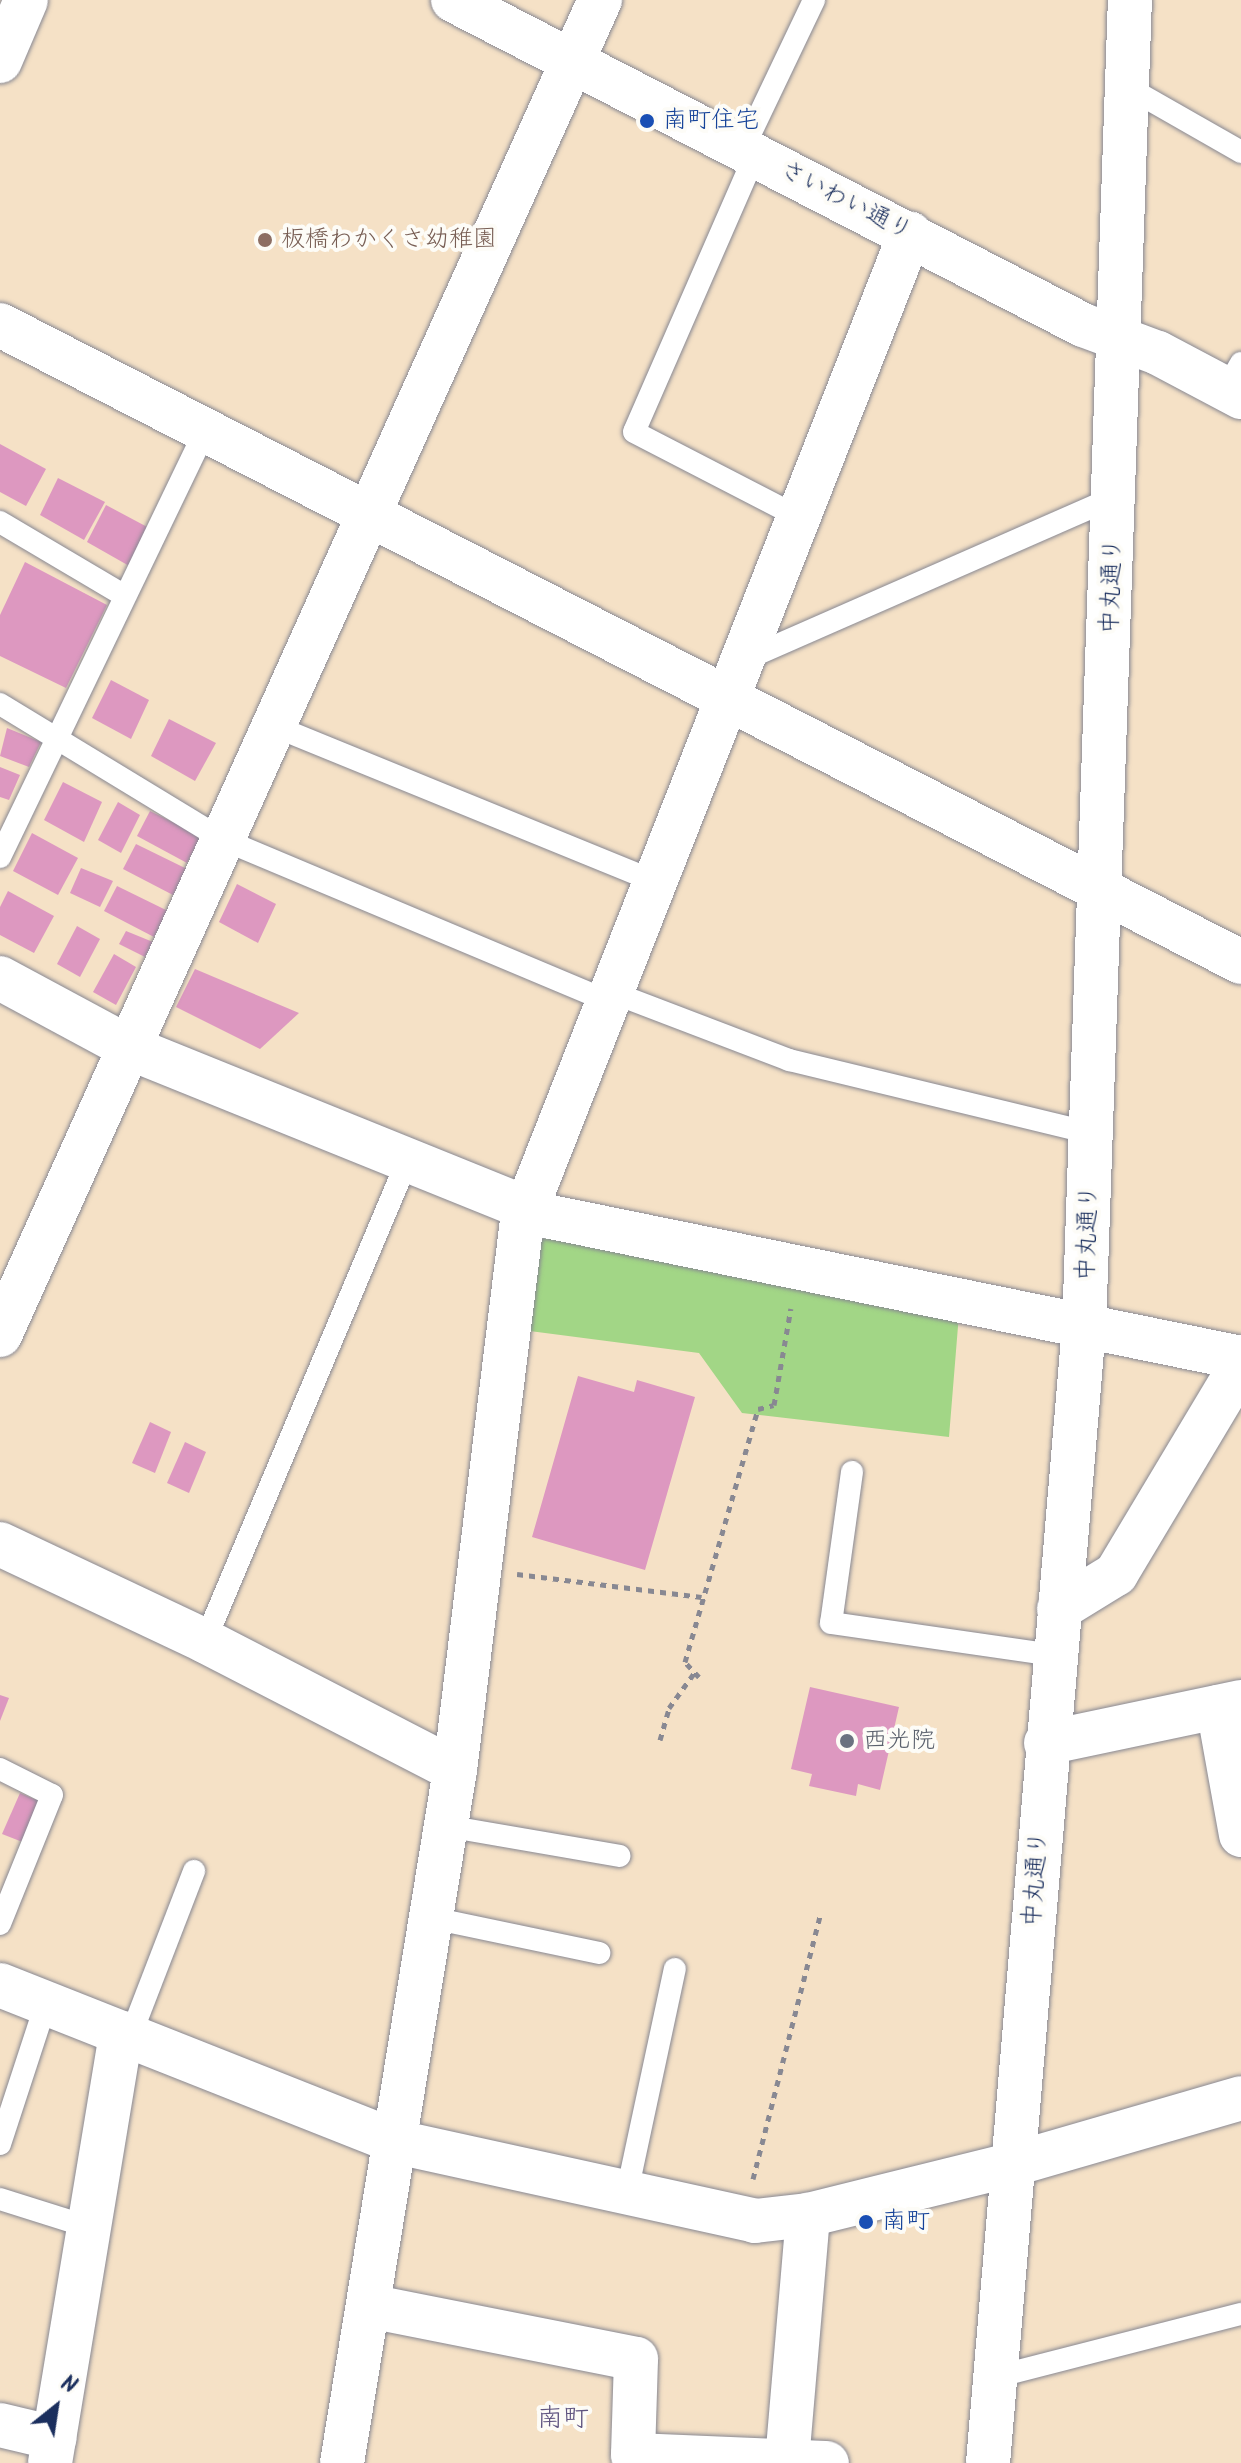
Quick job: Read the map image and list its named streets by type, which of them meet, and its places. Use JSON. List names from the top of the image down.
{
  "streets": {
    "street": ["さいわい通り", "中丸通り"]
  },
  "crossings": [
    ["さいわい通り", "中丸通り"]
  ],
  "districts": ["南町"],
  "places": [
    "南町住宅",
    "板橋わかくさ幼稚園",
    "西光院",
    "南町"
  ],
  "north": "top right"
}
